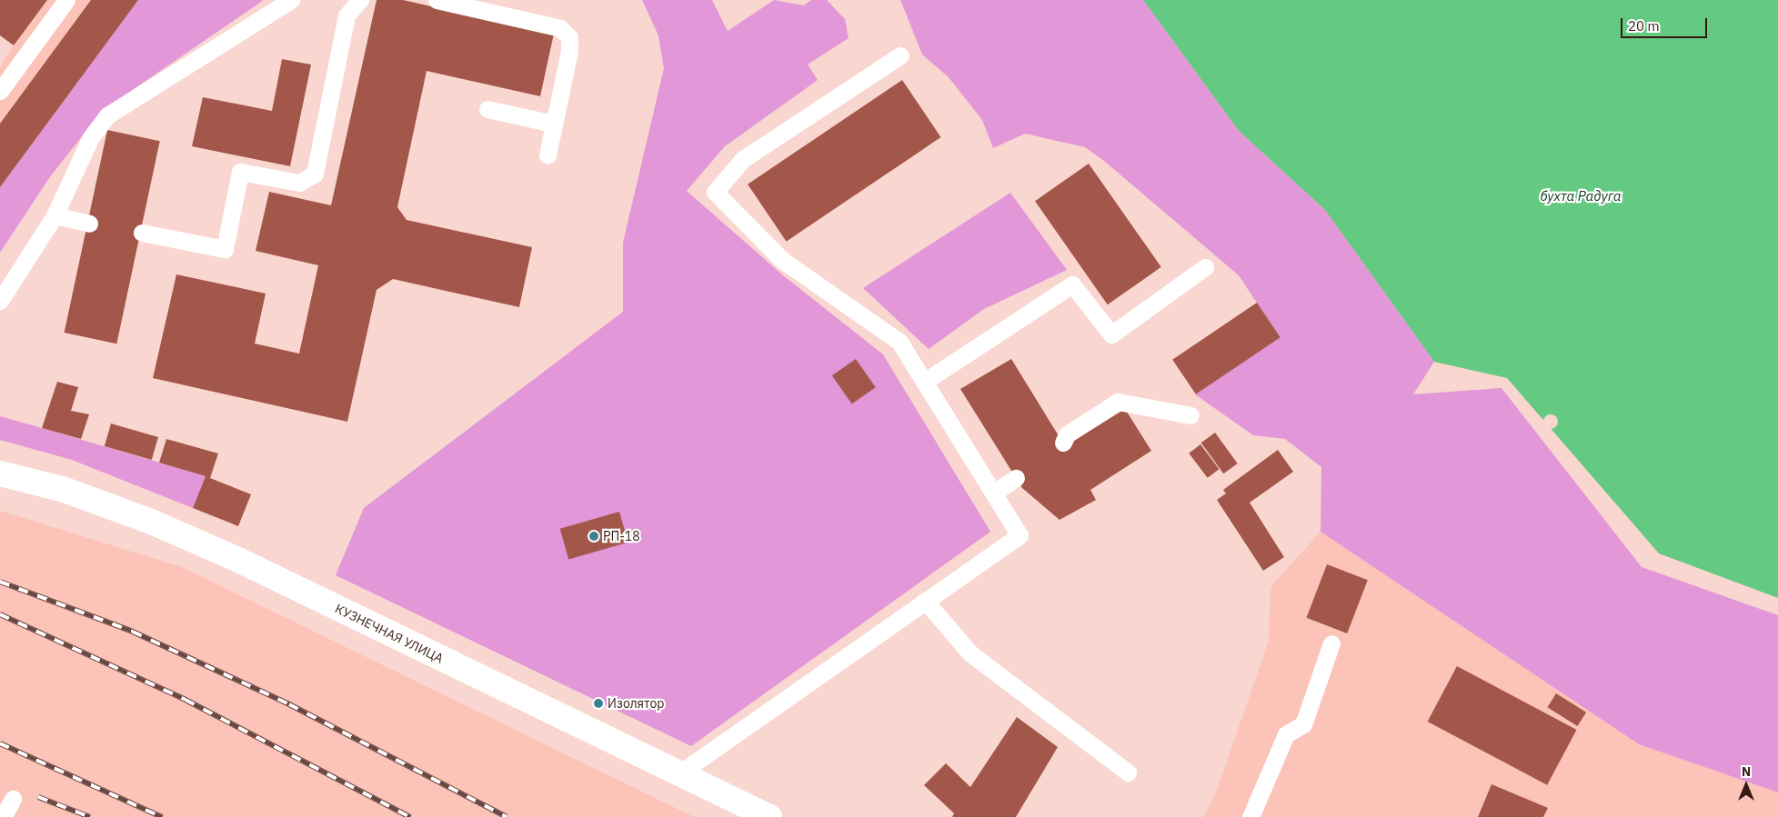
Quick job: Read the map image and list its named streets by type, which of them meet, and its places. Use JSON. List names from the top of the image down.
{
  "streets": {
    "street": ["КУЗНЕЧНАЯ УЛИЦА"]
  },
  "water": ["бухта Радуга"],
  "places": ["РП-18", "Изолятор"],
  "scale_bar": "20 m",
  "north": "top"
}
